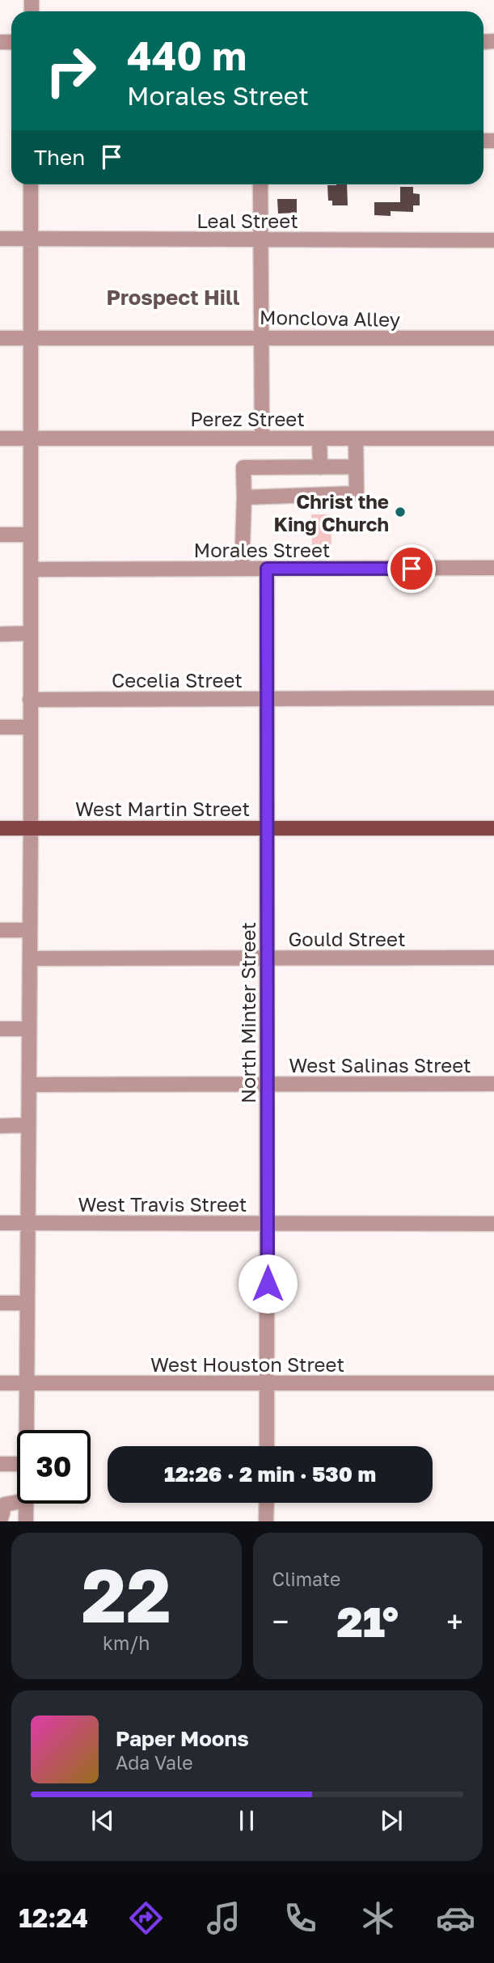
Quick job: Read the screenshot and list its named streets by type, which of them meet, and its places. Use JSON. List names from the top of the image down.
{
  "streets": {
    "main road": ["West Martin Street"],
    "street": [
      "Leal Street",
      "Monclova Alley",
      "Perez Street",
      "Morales Street",
      "Cecelia Street",
      "Gould Street",
      "North Minter Street",
      "West Salinas Street",
      "West Travis Street",
      "West Houston Street"
    ]
  },
  "crossings": [
    ["Morales Street", "North Minter Street"],
    ["Cecelia Street", "North Minter Street"],
    ["West Martin Street", "North Minter Street"],
    ["Gould Street", "North Minter Street"],
    ["North Minter Street", "West Salinas Street"],
    ["North Minter Street", "West Travis Street"],
    ["North Minter Street", "West Houston Street"]
  ],
  "districts": ["Prospect Hill"],
  "places": ["Christ the King Church"],
  "page": {
    "turn": ["440 m", "Morales Street"],
    "then": "Then",
    "limit": "30",
    "trip": "12:26 · 2 min · 530 m",
    "tile": [
      ["22", "km/h"],
      "Climate"
    ],
    "heat": ["−", "21°", "+"],
    "song": ["Paper Moons", "Ada Vale"],
    "tabs": "12:24"
  }
}
